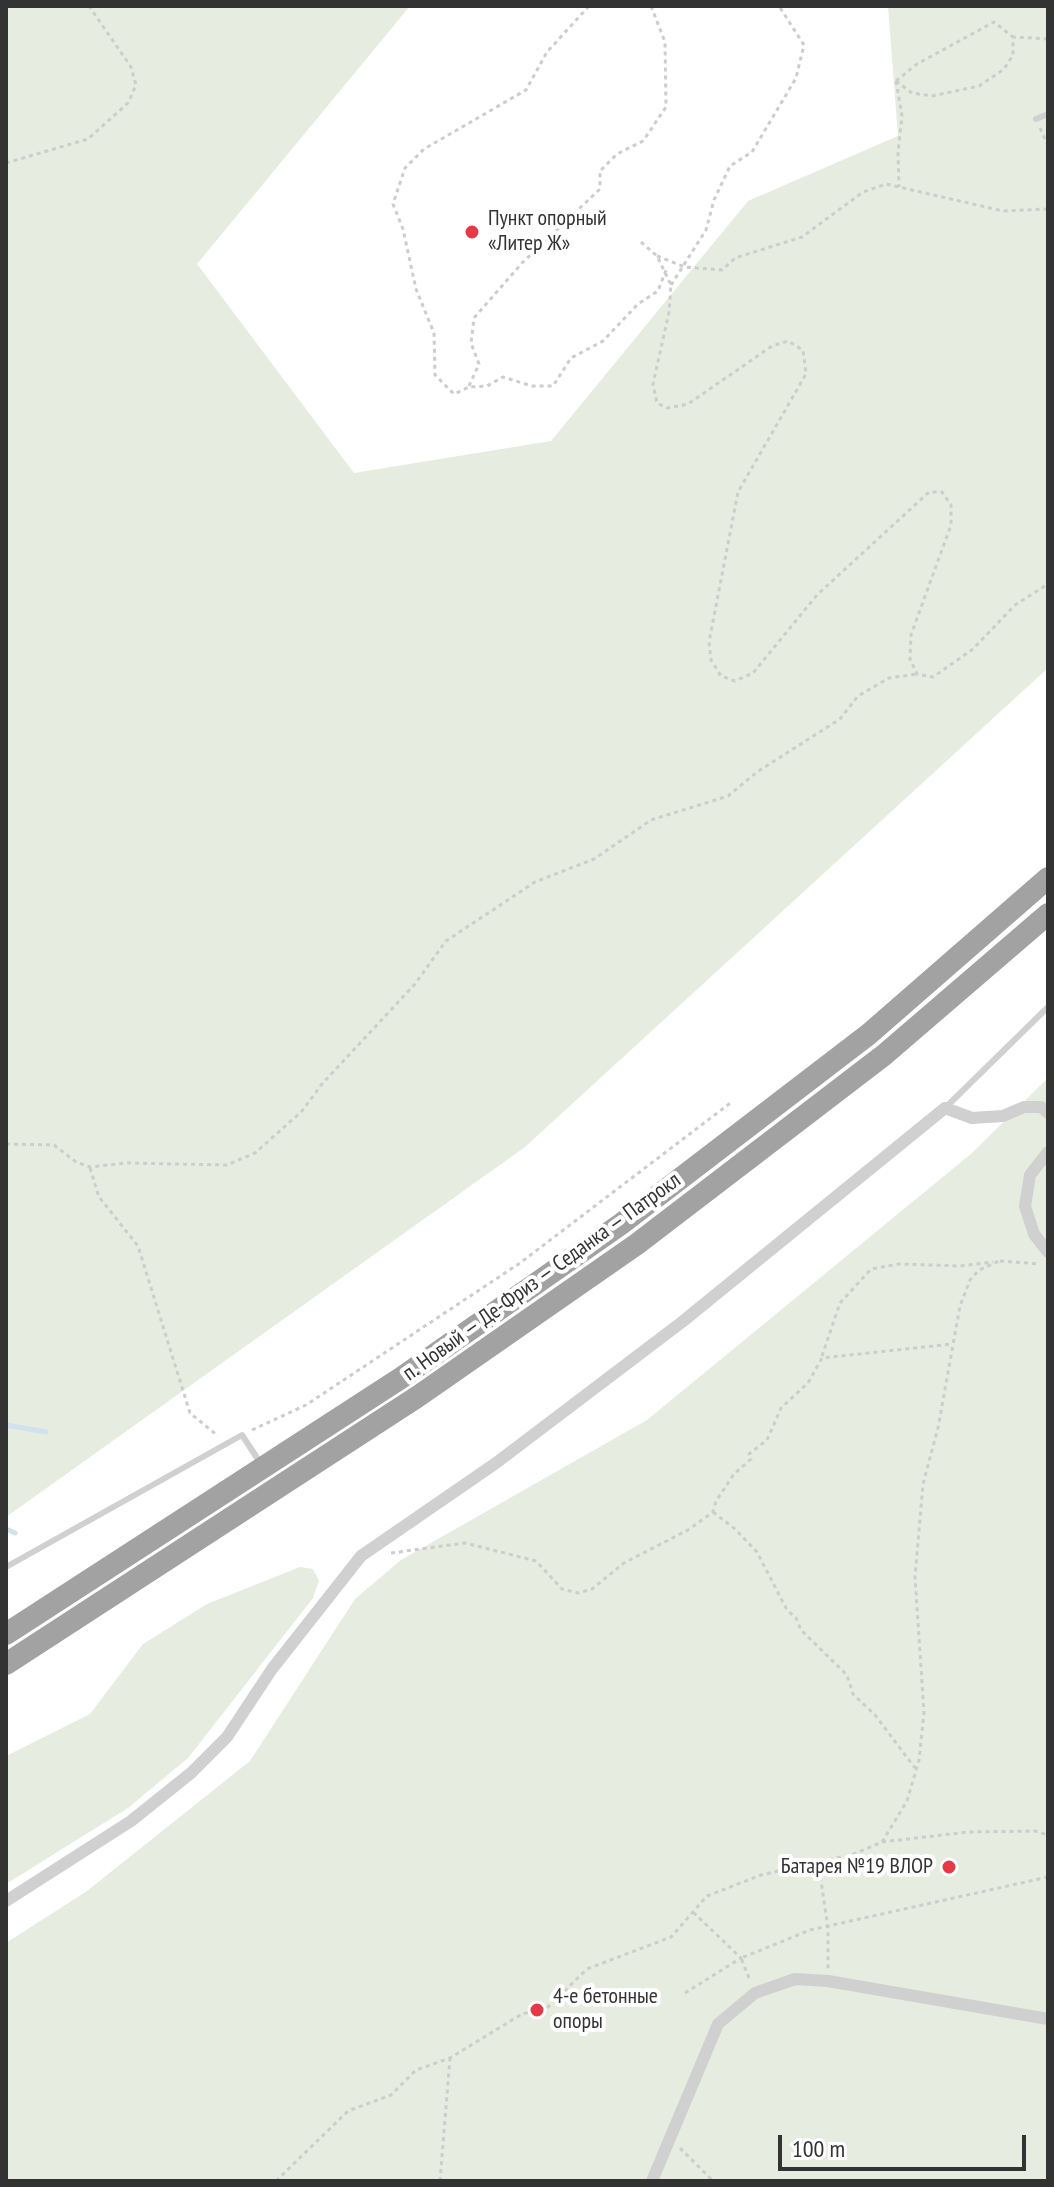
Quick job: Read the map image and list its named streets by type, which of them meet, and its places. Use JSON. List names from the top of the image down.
{
  "streets": {
    "highway": ["п. Новый — Де-Фриз — Седанка — Патрокл"]
  },
  "places": ["Пункт опорный «Литер Ж»", "Батарея №19 ВЛОР", "4-е бетонные опоры"],
  "scale_bar": "100 m"
}
